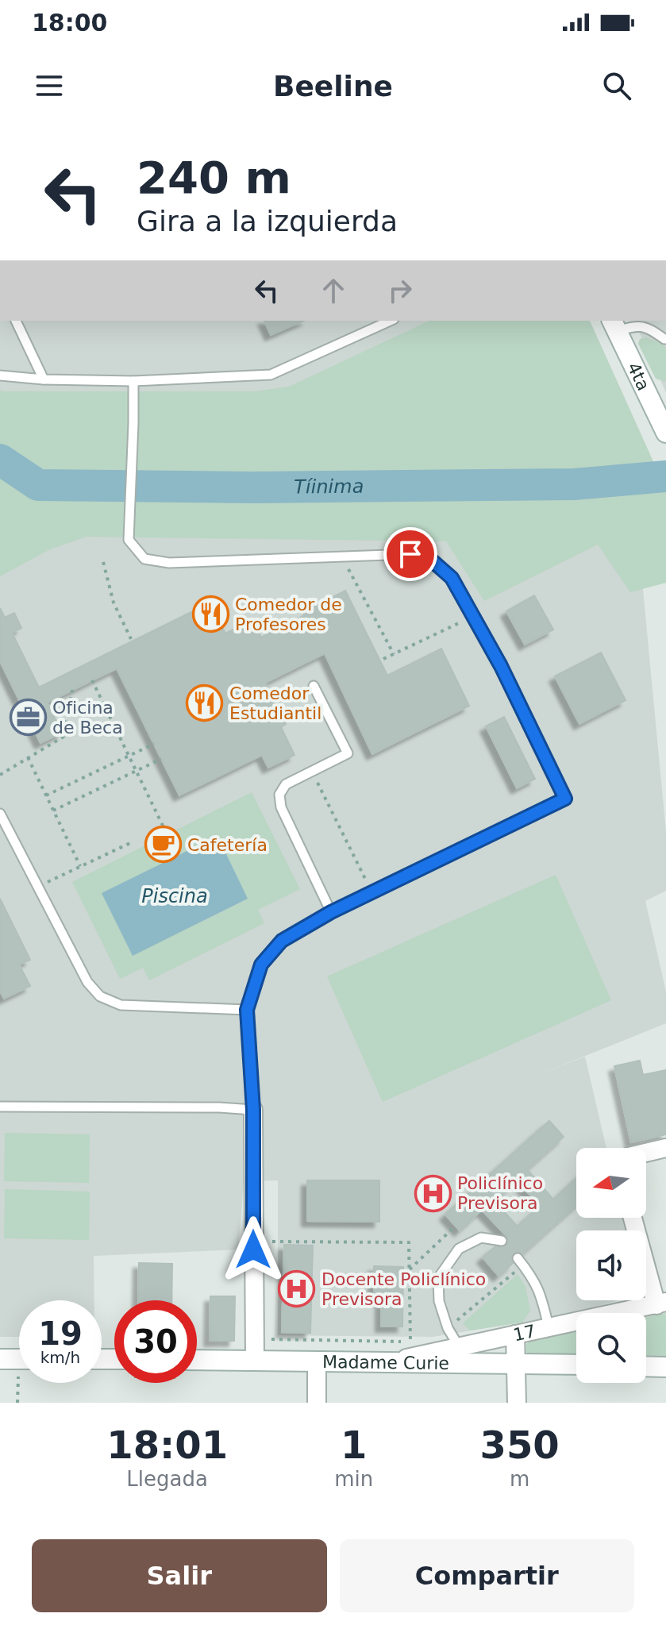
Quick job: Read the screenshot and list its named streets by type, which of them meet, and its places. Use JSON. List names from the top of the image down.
{
  "streets": {
    "main road": ["4ta", "Madame Curie"],
    "street": ["17"]
  },
  "crossings": [
    ["17", "Madame Curie"]
  ],
  "water": ["Tíinima", "Piscina"],
  "places": {
    "restaurant": ["Comedor de Profesores", "Comedor Estudiantil"],
    "office": ["Oficina de Beca"],
    "cafe": ["Cafetería"],
    "hospital": ["Policlínico Previsora", "Docente Policlínico Previsora"]
  },
  "north": "left",
  "page": {
    "status": "18:00",
    "header": "Beeline",
    "turn": ["240 m", "Gira a la izquierda"],
    "speed": "19 km/h",
    "limit": "30",
    "eta": [
      "18:01",
      "Llegada",
      "1",
      "min",
      "350",
      "m"
    ],
    "buttons": ["Salir", "Compartir"]
  }
}
